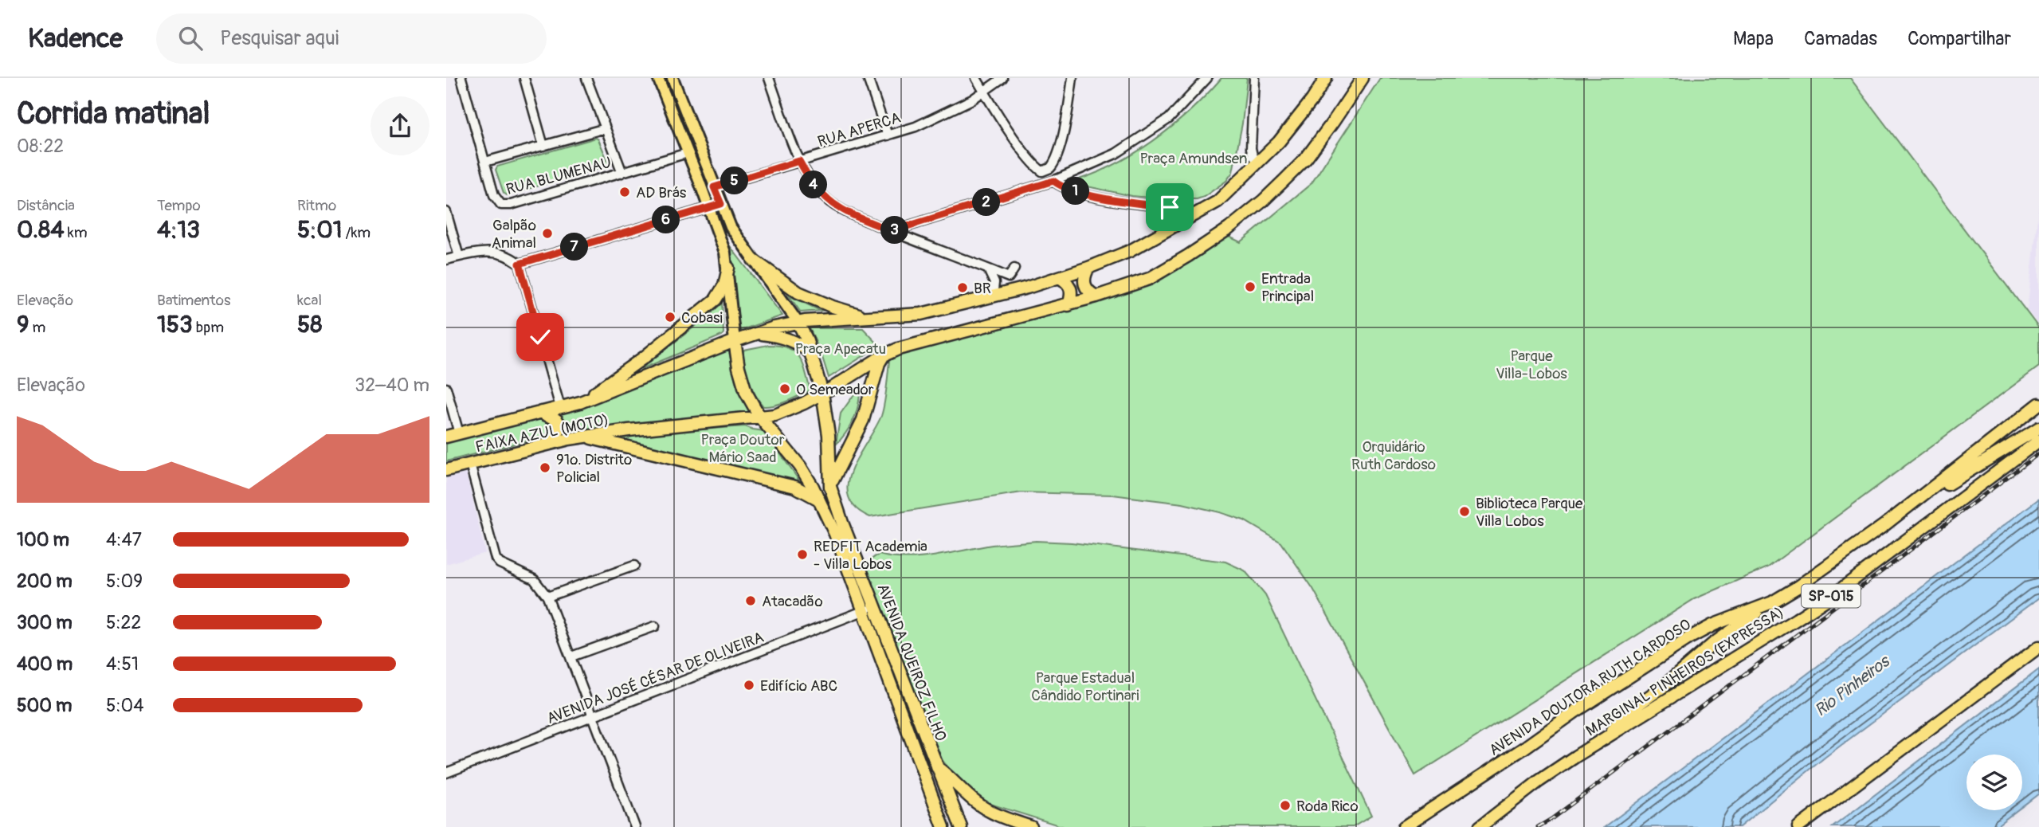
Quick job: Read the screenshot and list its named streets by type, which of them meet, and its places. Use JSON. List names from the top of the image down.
{
  "streets": {
    "highway": [
      "SP-015",
      "AVENIDA QUEIROZ FILHO",
      "MARGINAL PINHEIROS (EXPRESSA)",
      "AVENIDA DOUTORA RUTH CARDOSO"
    ],
    "street": [
      "RUA APERCA",
      "RUA BLUMENAU",
      "FAIXA AZUL (MOTO)",
      "AVENIDA JOSÉ CÉSAR DE OLIVEIRA"
    ]
  },
  "crossings": [
    ["RUA APERCA", "AVENIDA QUEIROZ FILHO"],
    ["RUA BLUMENAU", "AVENIDA QUEIROZ FILHO"],
    ["AVENIDA QUEIROZ FILHO", "AVENIDA JOSÉ CÉSAR DE OLIVEIRA"]
  ],
  "water": ["Rio Pinheiros"],
  "parks": [
    "Praça Amundsen",
    "Praça Apecatu",
    "Parque Villa-Lobos",
    "Praça Doutor Mário Saad",
    "Orquidário Ruth Cardoso",
    "Parque Estadual Cândido Portinari"
  ],
  "places": [
    "AD Brás",
    "Galpão Animal",
    "Entrada Principal",
    "BR",
    "Cobasi",
    "O Semeador",
    "91o. Distrito Policial",
    "Biblioteca Parque Villa Lobos",
    "REDFIT Academia - Villa Lobos",
    "Atacadão",
    "Edifício ABC",
    "Roda Rico"
  ],
  "page": {
    "header": "Kadence",
    "search": "Pesquisar aqui",
    "nav": ["Mapa", "Camadas", "Compartilhar"],
    "heading": ["Corrida matinal", "08:22"],
    "pins": [
      "5",
      "4",
      "1",
      "2",
      "6",
      "3",
      "7"
    ],
    "stats": [
      ["Distância", "0.84 km"],
      ["Tempo", "4:13"],
      ["Ritmo", "5:01 /km"],
      ["Elevação", "9 m"],
      ["Batimentos", "153 bpm"],
      ["kcal", "58"]
    ],
    "chart": ["Elevação", "32–40 m"],
    "list": [
      {
        "name": "100 m",
        "note": "4:47"
      },
      {
        "name": "200 m",
        "note": "5:09"
      },
      {
        "name": "300 m",
        "note": "5:22"
      },
      {
        "name": "400 m",
        "note": "4:51"
      },
      {
        "name": "500 m",
        "note": "5:04"
      }
    ]
  }
}
